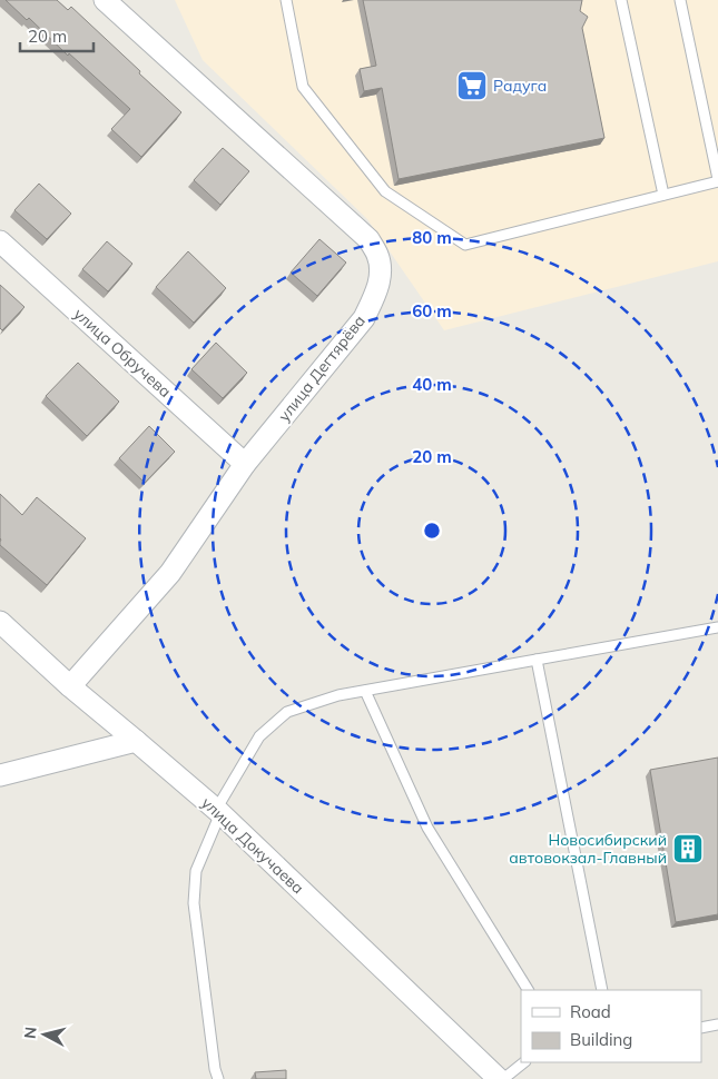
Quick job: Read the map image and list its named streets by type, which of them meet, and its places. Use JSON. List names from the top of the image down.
{
  "streets": {
    "street": ["улица Обручева", "улица Дегтярёва", "улица Докучаева"]
  },
  "crossings": [
    ["улица Обручева", "улица Дегтярёва"],
    ["улица Дегтярёва", "улица Докучаева"]
  ],
  "places": {
    "supermarket": ["Радуга"],
    "building": ["Новосибирский автовокзал-Главный"]
  },
  "legend": ["Road", "Building"],
  "scale_bar": "20 m",
  "north": "left",
  "rings": [
    "80 m",
    "60 m",
    "40 m",
    "20 m"
  ]
}
